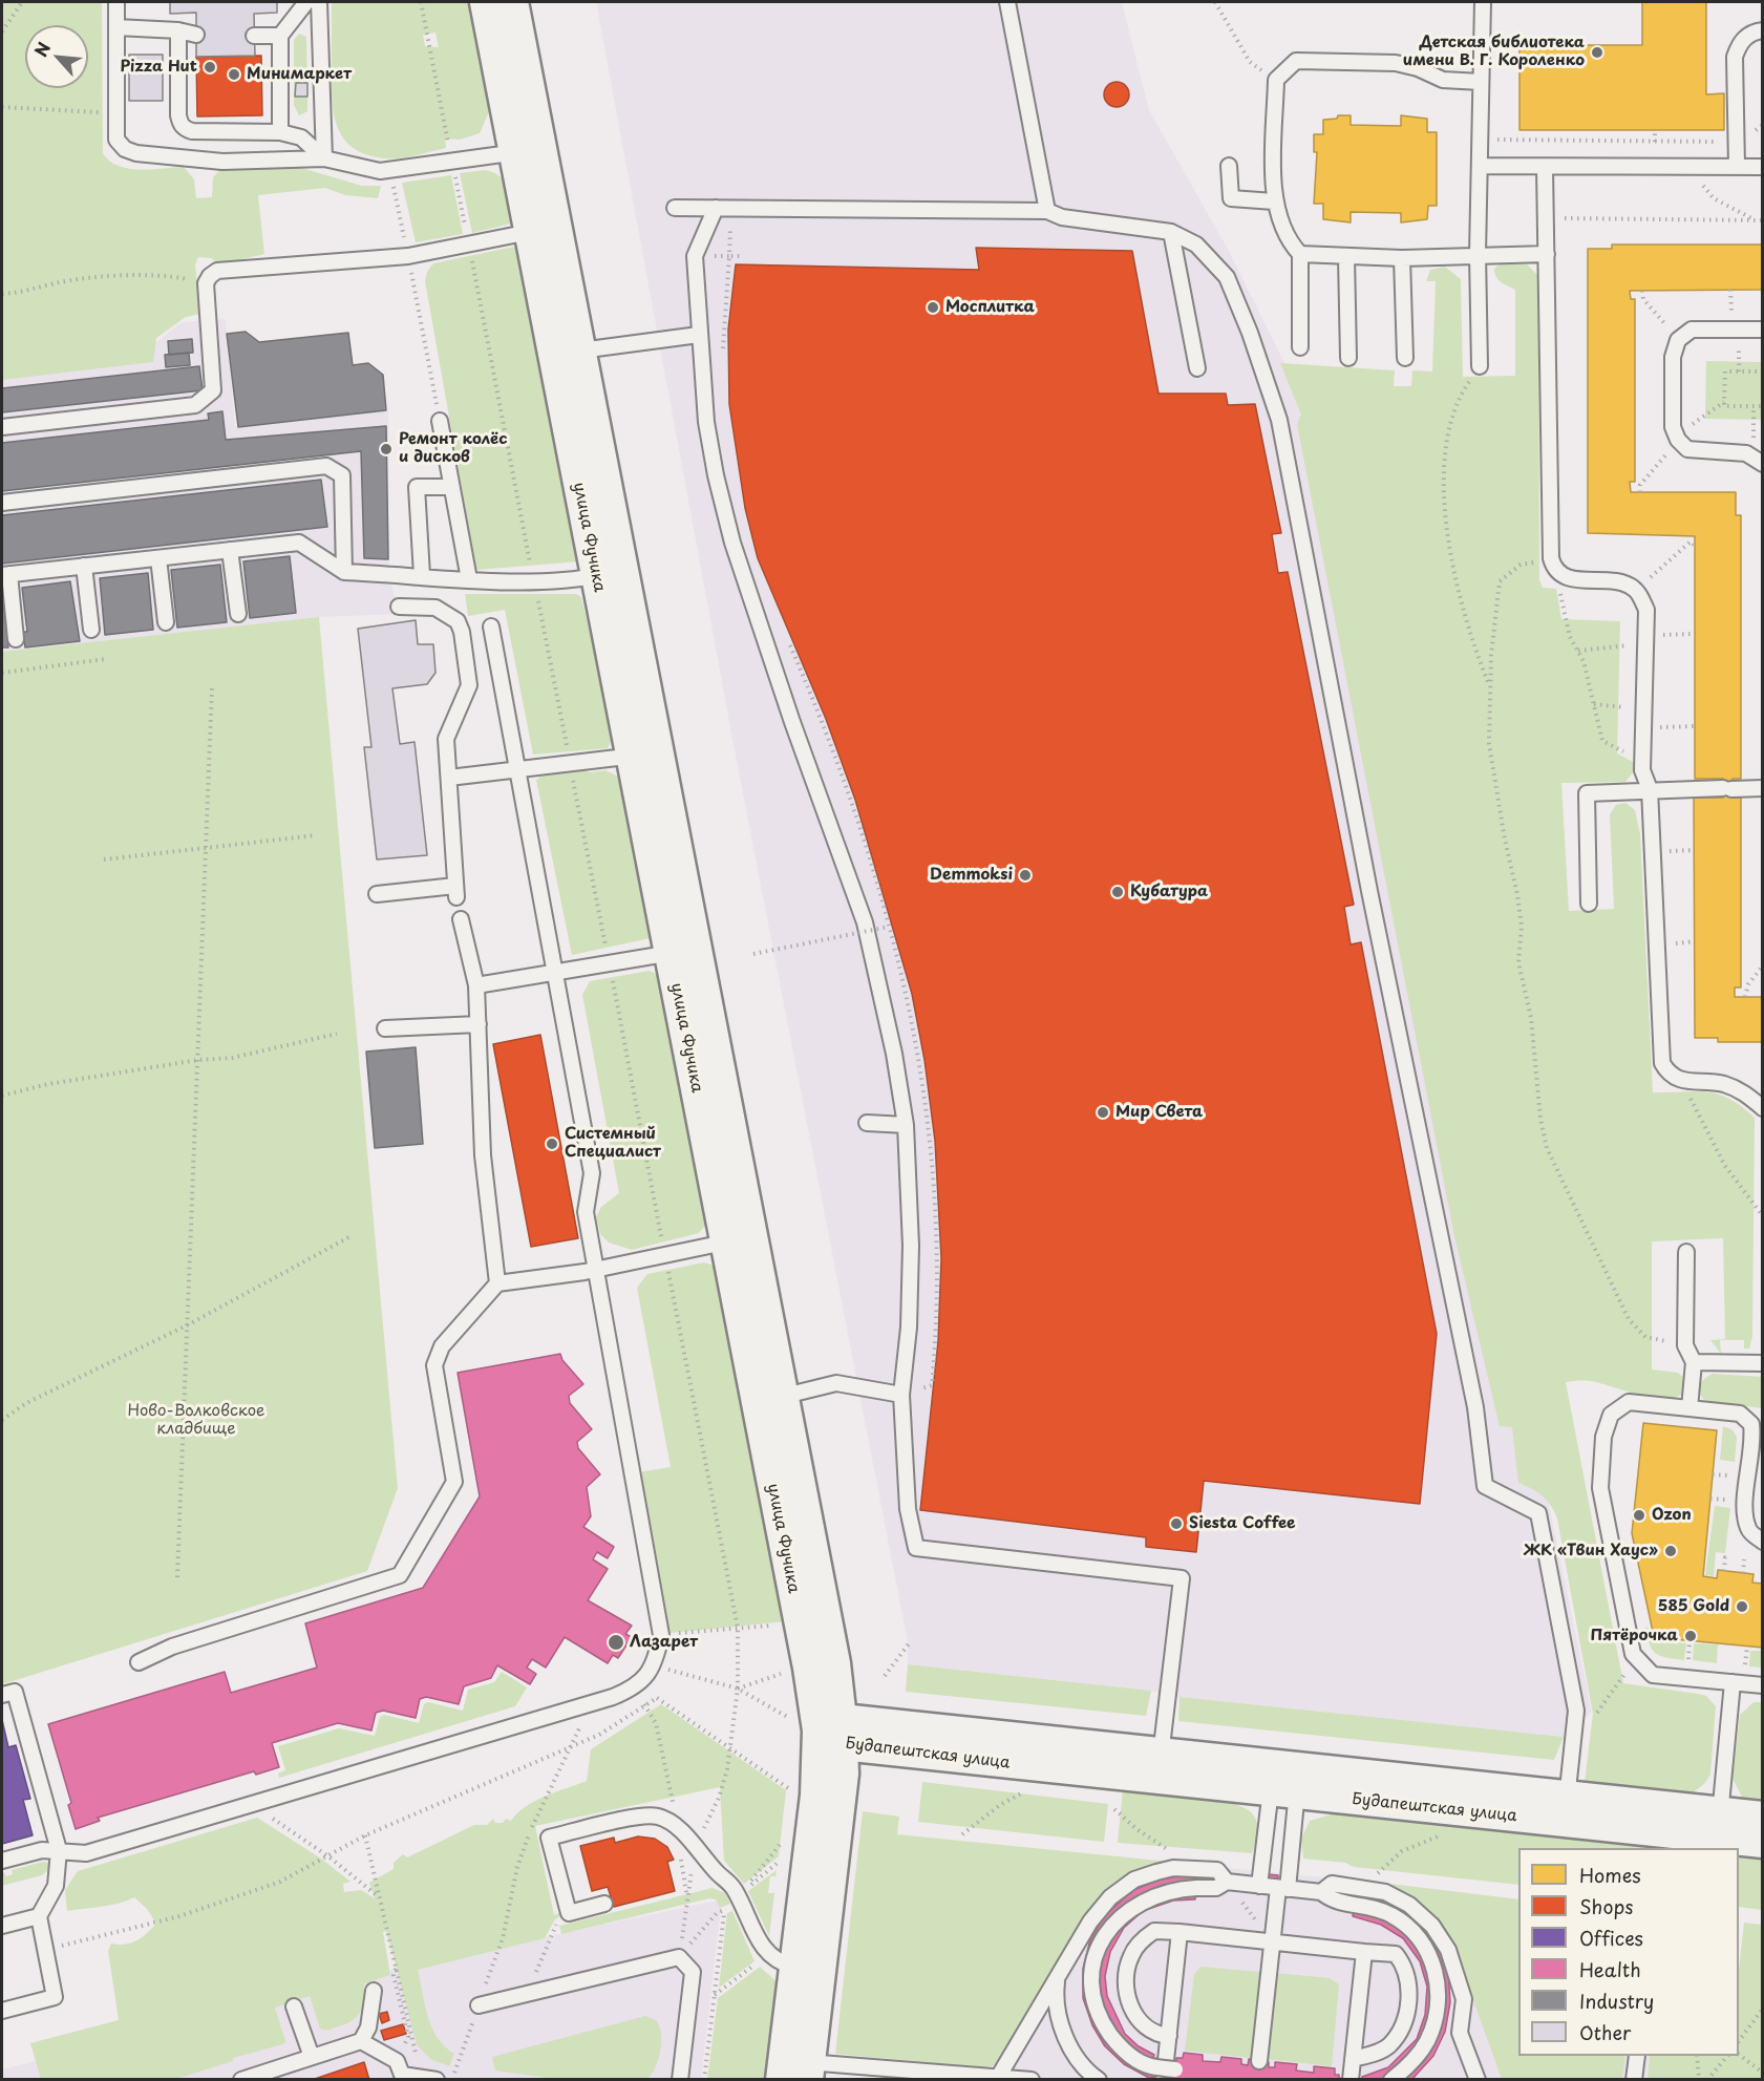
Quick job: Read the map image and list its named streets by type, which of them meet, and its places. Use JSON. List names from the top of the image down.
{
  "streets": {
    "street": ["улица Фучика", "Будапештская улица"]
  },
  "crossings": [
    ["улица Фучика", "Будапештская улица"]
  ],
  "parks": ["Ново-Волковское кладбище"],
  "places": [
    "Детская библиотека имени В. Г. Короленко",
    "Pizza Hut",
    "Минимаркет",
    "Мосплитка",
    "Ремонт колёс и дисков",
    "Demmoksi",
    "Кубатура",
    "Мир Света",
    "Системный Специалист",
    "Ozon",
    "Siesta Coffee",
    "ЖК «Твин Хаус»",
    "585 Gold",
    "Пятёрочка",
    "Лазарет"
  ],
  "legend": [
    "Homes",
    "Shops",
    "Offices",
    "Health",
    "Industry",
    "Other"
  ],
  "north": "top left"
}
